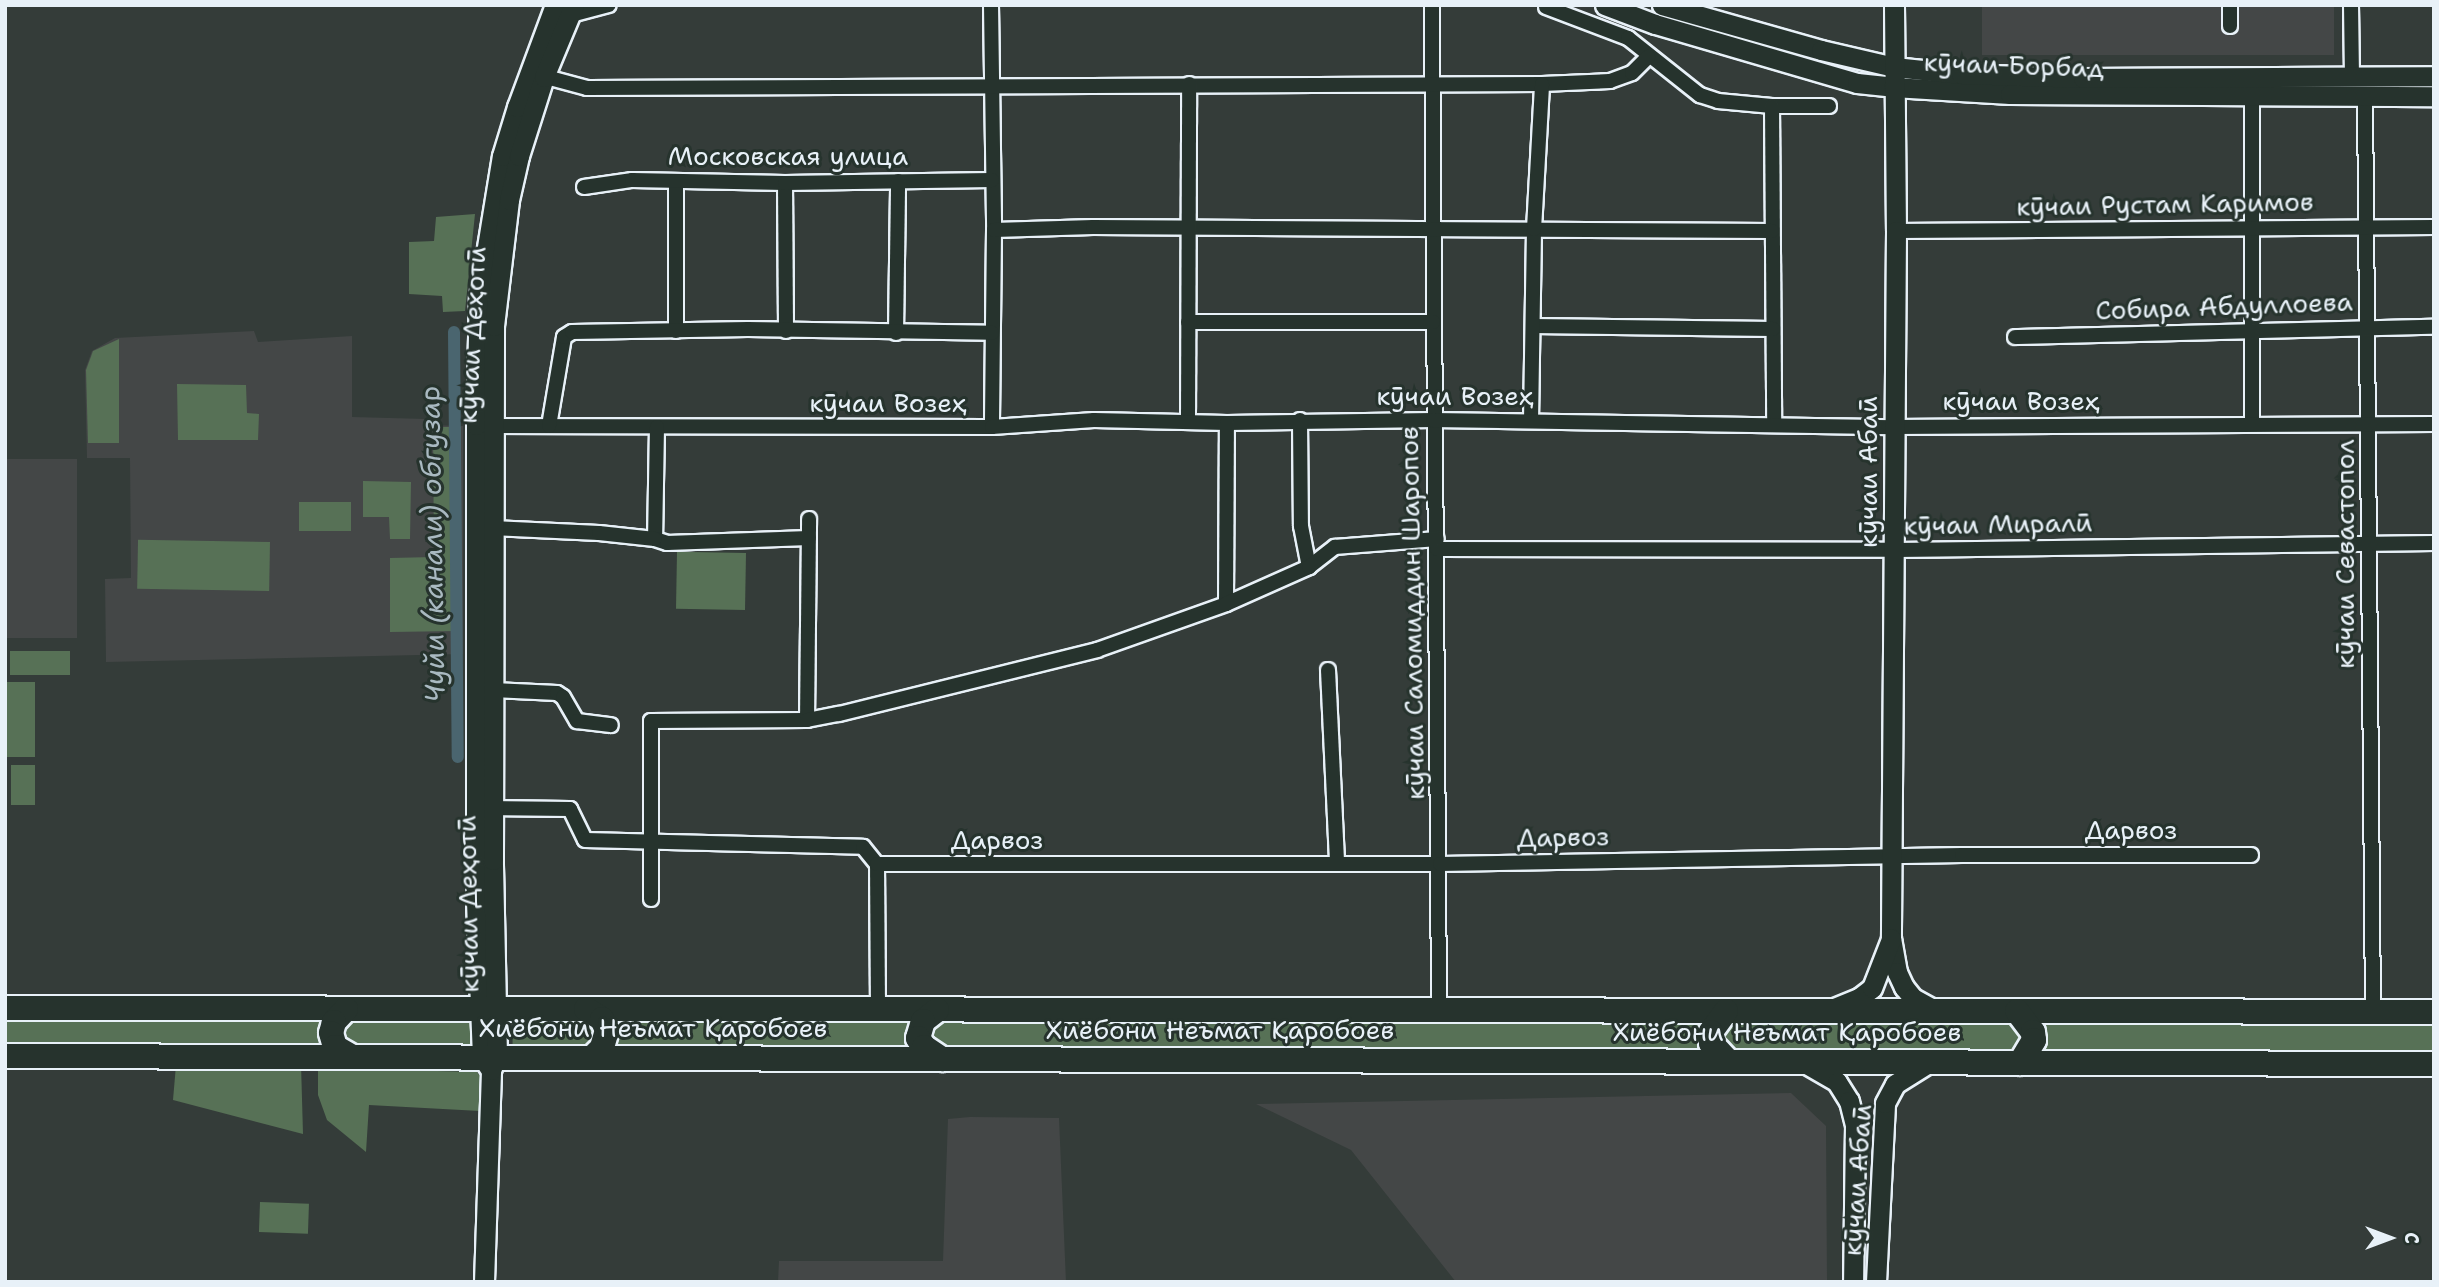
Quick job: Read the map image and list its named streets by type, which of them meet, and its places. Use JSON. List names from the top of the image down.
{
  "streets": {
    "highway": ["Хиёбони Неъмат Қаробоев"],
    "street": [
      "кӯчаи Борбад",
      "Московская улица",
      "кӯчаи Рустам Каримов",
      "Собира Абдуллоева",
      "кӯчаи Деҳотӣ",
      "кӯчаи Возеҳ",
      "кӯчаи Абаӣ",
      "кӯчаи Миралӣ",
      "кӯчаи Севастопол",
      "кӯчаи Саломиддин Шаропов",
      "Дарвоз"
    ]
  },
  "crossings": [
    ["кӯчаи Борбад", "кӯчаи Абаӣ"],
    ["кӯчаи Борбад", "кӯчаи Севастопол"],
    ["кӯчаи Рустам Каримов", "кӯчаи Абаӣ"],
    ["кӯчаи Рустам Каримов", "кӯчаи Севастопол"],
    ["Собира Абдуллоева", "кӯчаи Севастопол"],
    ["кӯчаи Деҳотӣ", "кӯчаи Возеҳ"],
    ["кӯчаи Деҳотӣ", "Хиёбони Неъмат Қаробоев"],
    ["кӯчаи Возеҳ", "кӯчаи Абаӣ"],
    ["кӯчаи Возеҳ", "кӯчаи Севастопол"],
    ["кӯчаи Возеҳ", "кӯчаи Саломиддин Шаропов"],
    ["кӯчаи Абаӣ", "кӯчаи Миралӣ"],
    ["кӯчаи Абаӣ", "Дарвоз"],
    ["кӯчаи Абаӣ", "Хиёбони Неъмат Қаробоев"],
    ["кӯчаи Миралӣ", "кӯчаи Севастопол"],
    ["кӯчаи Миралӣ", "кӯчаи Саломиддин Шаропов"],
    ["кӯчаи Севастопол", "Хиёбони Неъмат Қаробоев"],
    ["кӯчаи Саломиддин Шаропов", "Дарвоз"],
    ["кӯчаи Саломиддин Шаропов", "Хиёбони Неъмат Қаробоев"]
  ],
  "water": ["Чуйи (канали) обгузар"],
  "north": "right"
}
